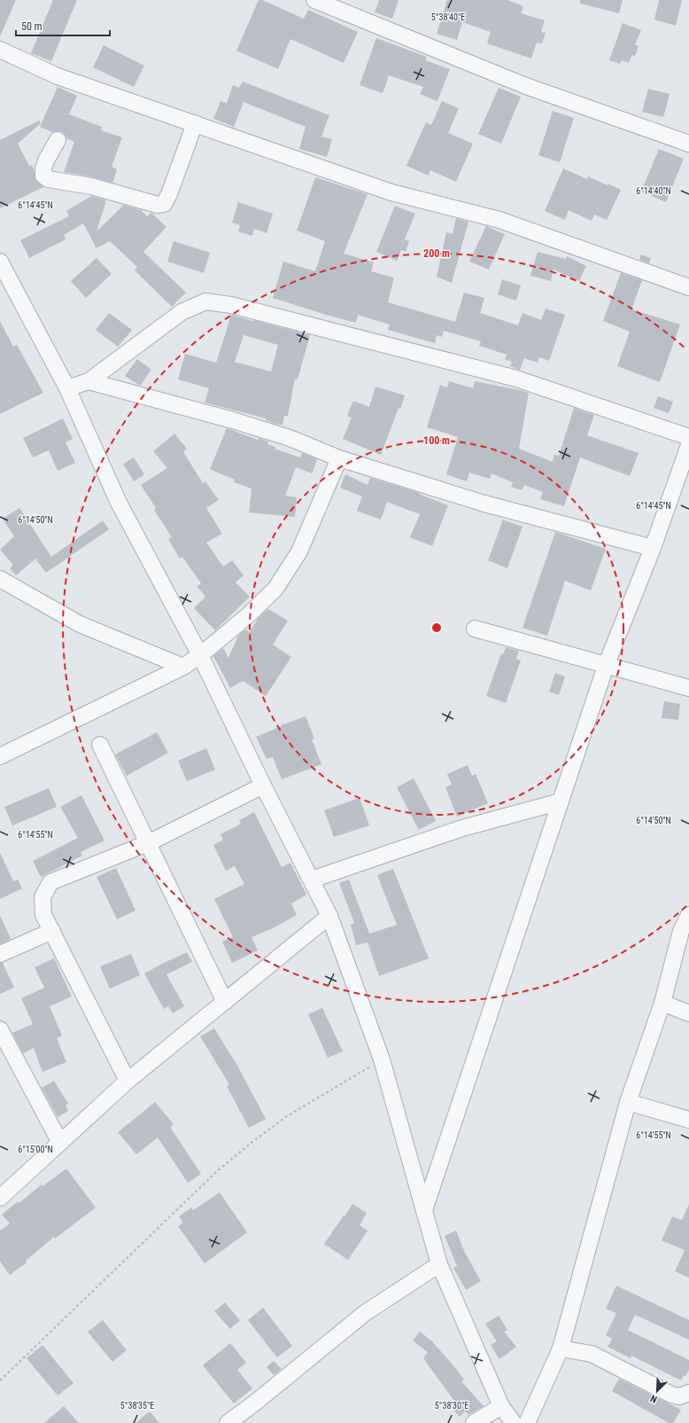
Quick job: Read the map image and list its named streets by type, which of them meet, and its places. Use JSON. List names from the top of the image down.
{
  "scale_bar": "50 m",
  "north": "bottom left",
  "coordinates": [
    "5°38'40\"E",
    "6°14'40\"N",
    "6°14'45\"N",
    "6°14'50\"N",
    "6°14'55\"N",
    "6°15'00\"N",
    "5°38'35\"E",
    "5°38'30\"E"
  ],
  "rings": ["200 m", "100 m"]
}
